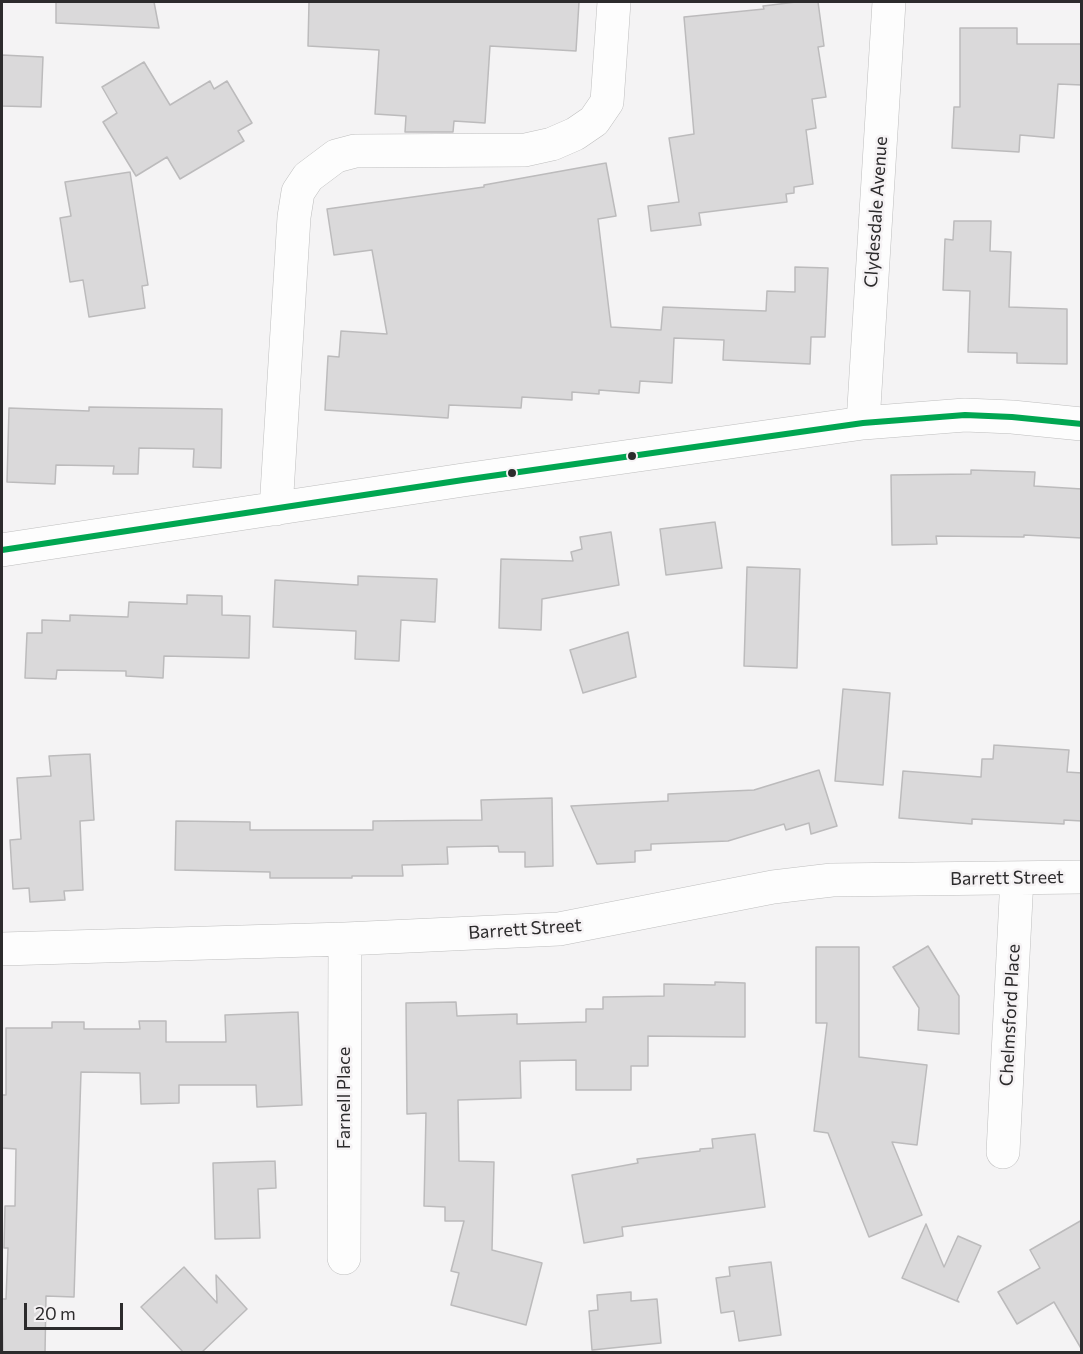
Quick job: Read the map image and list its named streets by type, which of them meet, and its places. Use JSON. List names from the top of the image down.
{
  "streets": {
    "street": [
      "Clydesdale Avenue",
      "Barrett Street",
      "Chelmsford Place",
      "Farnell Place"
    ]
  },
  "crossings": [
    ["Barrett Street", "Chelmsford Place"],
    ["Barrett Street", "Farnell Place"]
  ],
  "scale_bar": "20 m"
}
